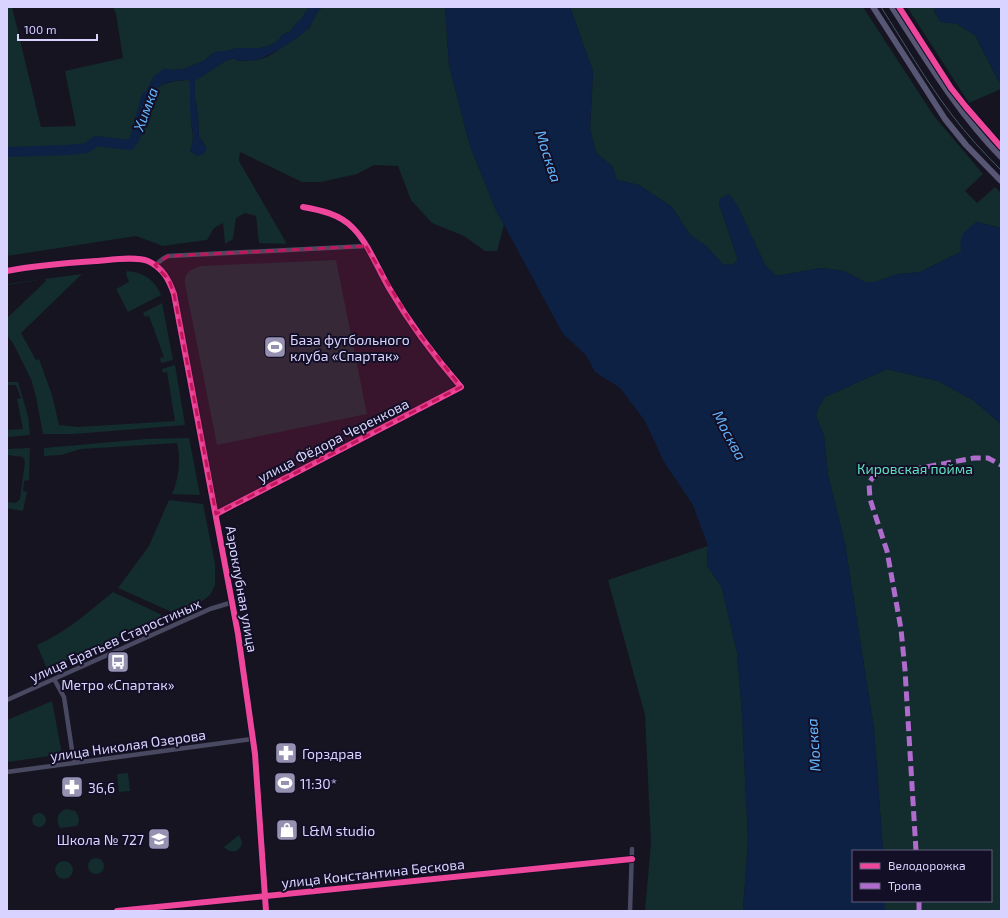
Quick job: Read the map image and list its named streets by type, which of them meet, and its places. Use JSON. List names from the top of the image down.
{
  "streets": {
    "street": [
      "улица Фёдора Черенкова",
      "Аэроклубная улица",
      "улица Братьев Старостиных",
      "улица Николая Озерова",
      "улица Константина Бескова"
    ]
  },
  "crossings": [
    ["улица Фёдора Черенкова", "Аэроклубная улица"],
    ["Аэроклубная улица", "улица Братьев Старостиных"],
    ["Аэроклубная улица", "улица Николая Озерова"],
    ["Аэроклубная улица", "улица Константина Бескова"]
  ],
  "water": ["Химка", "Москва"],
  "parks": ["Кировская пойма"],
  "places": {
    "sports": ["База футбольного клуба «Спартак»", "11:30*"],
    "bus stop": ["Метро «Спартак»"],
    "pharmacy": ["Горздрав", "36,6"],
    "shop": ["L&M studio"],
    "school or university": ["Школа № 727"]
  },
  "legend": ["Велодорожка", "Тропа"],
  "scale_bar": "100 m"
}
